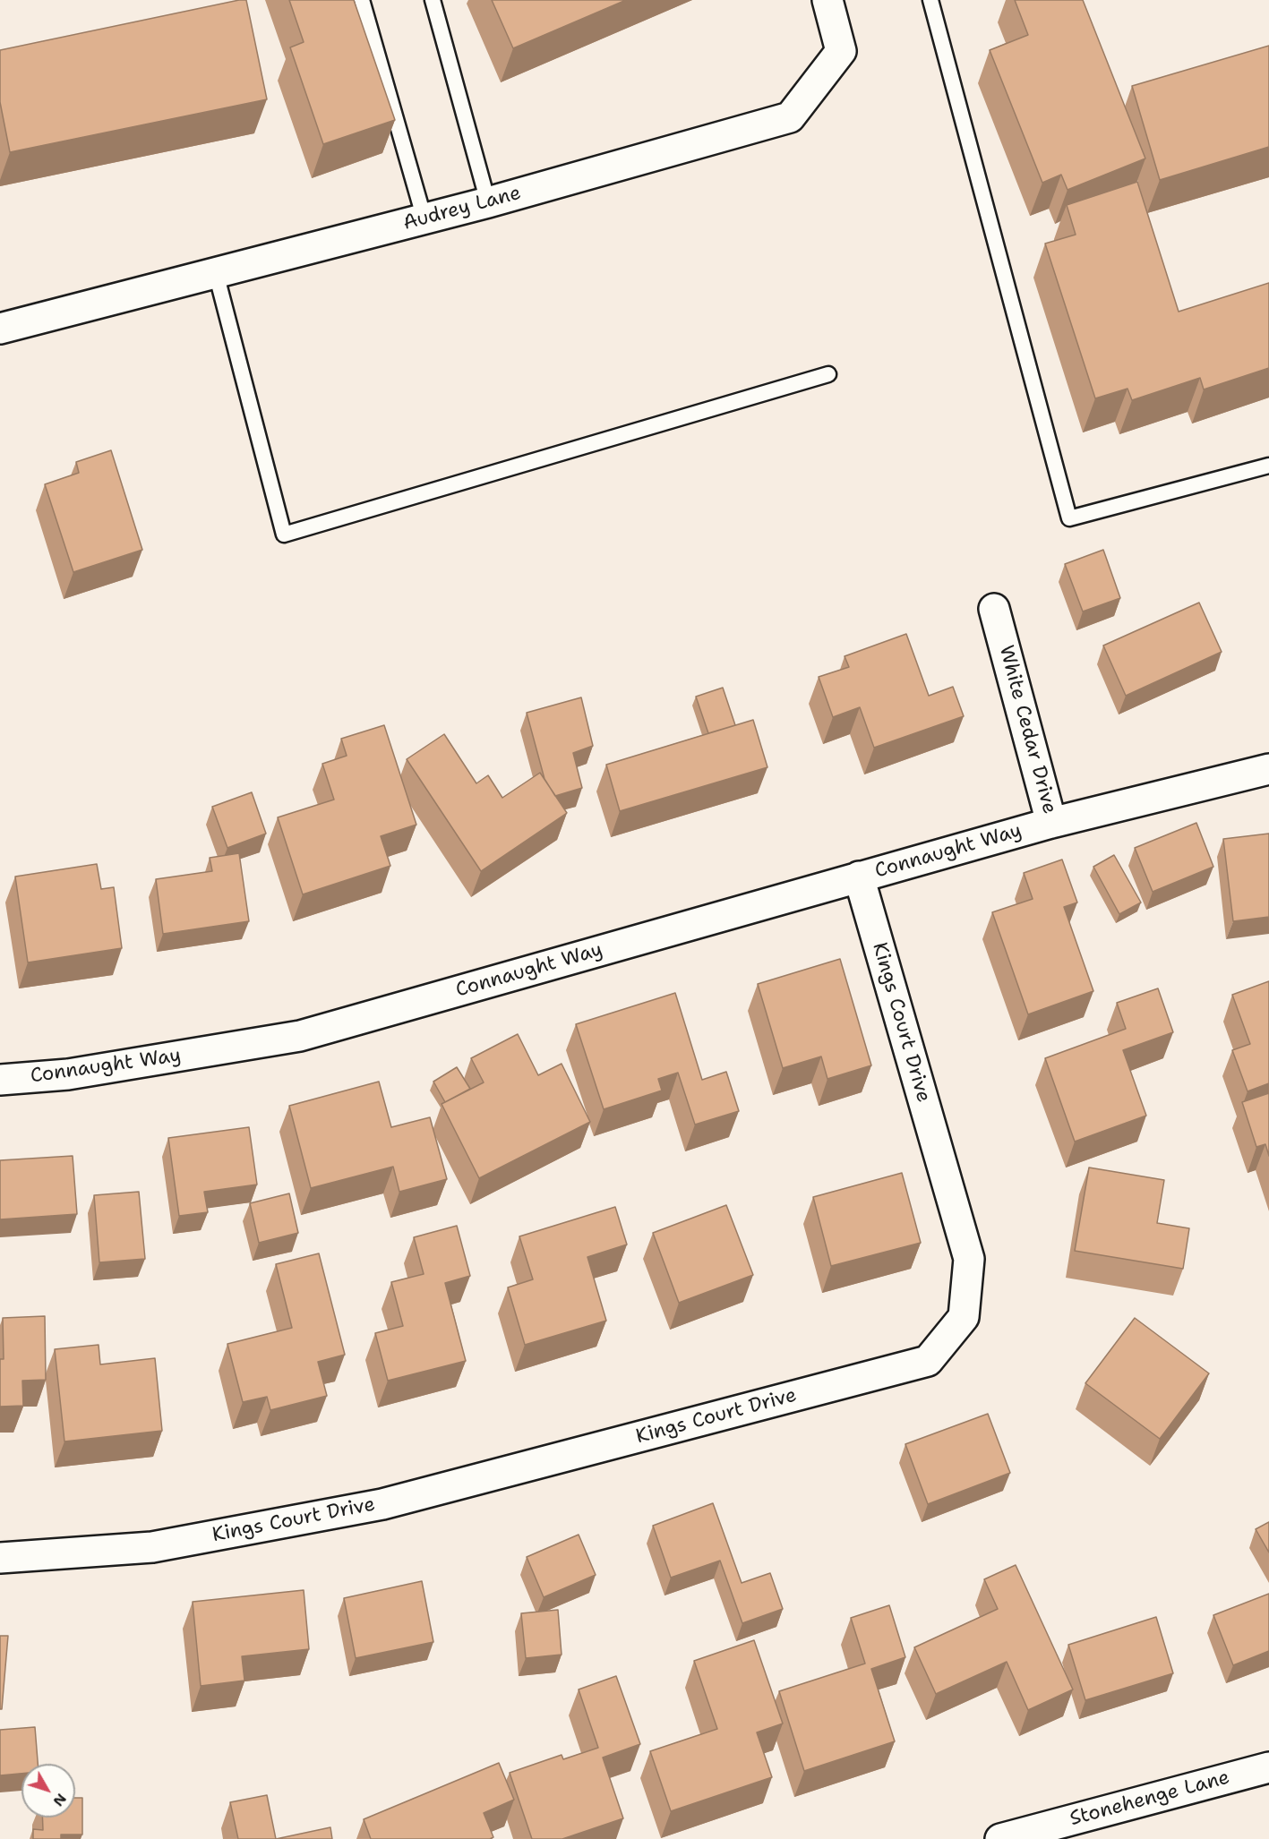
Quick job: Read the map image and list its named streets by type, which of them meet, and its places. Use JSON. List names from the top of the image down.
{
  "streets": {
    "street": [
      "Audrey Lane",
      "White Cedar Drive",
      "Connaught Way",
      "Kings Court Drive",
      "Stonehenge Lane"
    ]
  },
  "crossings": [
    ["White Cedar Drive", "Connaught Way"],
    ["Connaught Way", "Kings Court Drive"]
  ],
  "north": "bottom right"
}
